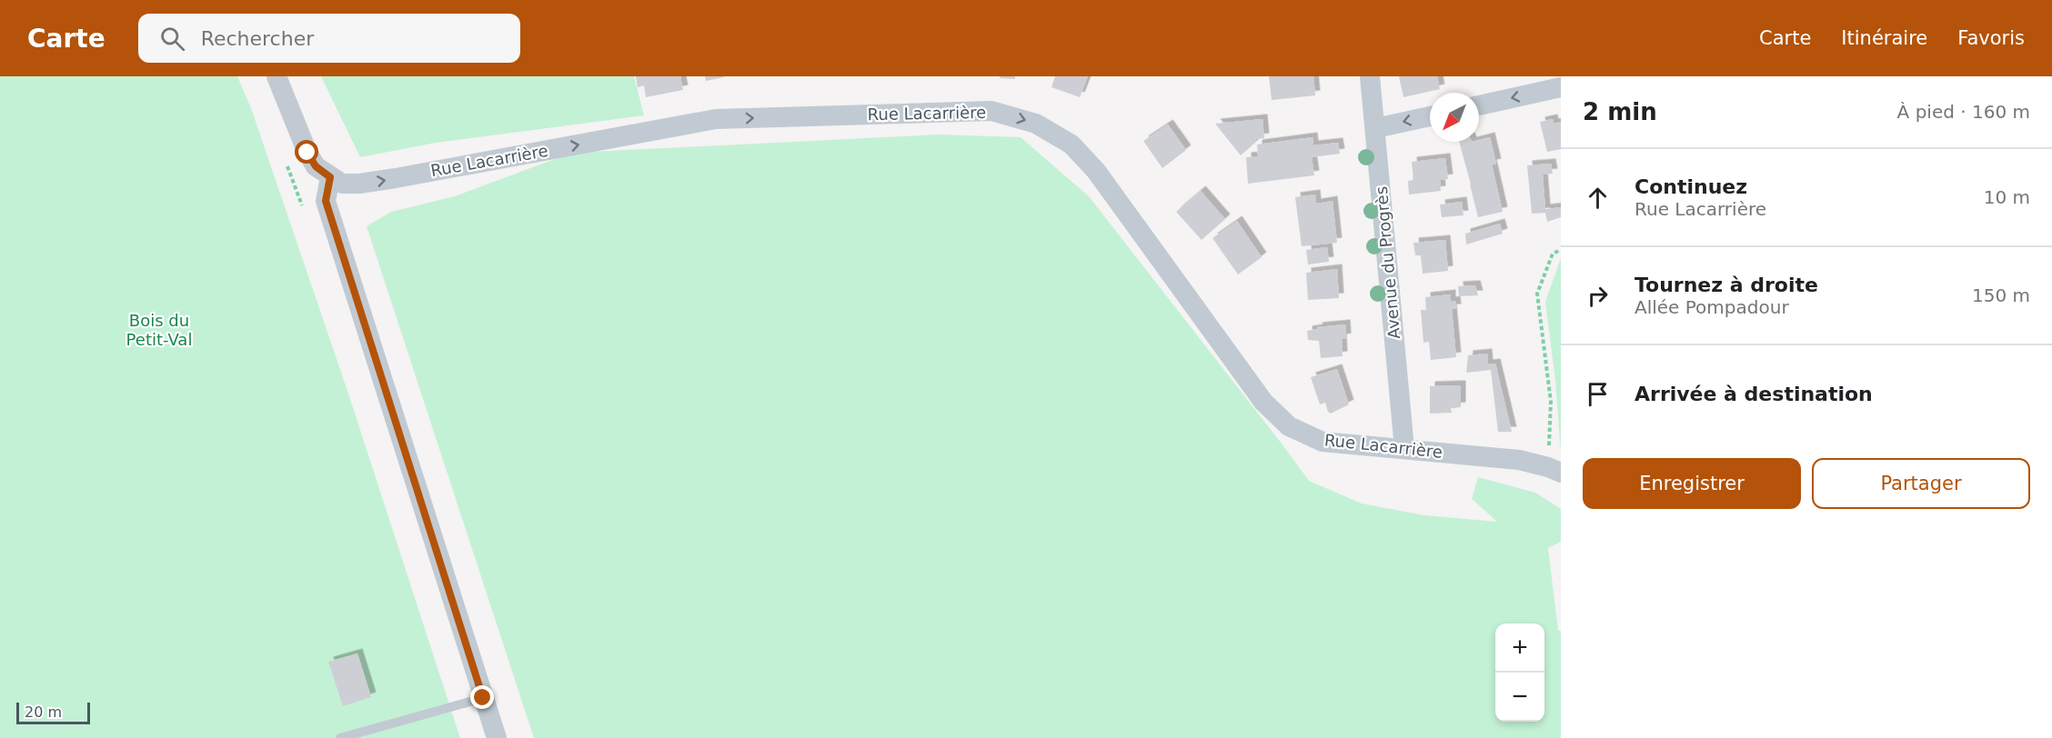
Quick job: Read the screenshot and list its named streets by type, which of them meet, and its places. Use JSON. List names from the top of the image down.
{
  "streets": {
    "street": ["Rue Lacarrière", "Avenue du Progrès"]
  },
  "crossings": [
    ["Rue Lacarrière", "Avenue du Progrès"]
  ],
  "one_way": ["Rue Lacarrière"],
  "parks": ["Bois du Petit-Val"],
  "scale_bar": "20 m",
  "north": "bottom left",
  "page": {
    "header": "Carte",
    "search": "Rechercher",
    "nav": ["Carte", "Itinéraire", "Favoris"],
    "heading": ["2 min", "À pied · 160 m"],
    "list": [
      ["Continuez", "Rue Lacarrière", "10 m"],
      ["Tournez à droite", "Allée Pompadour", "150 m"],
      "Arrivée à destination"
    ],
    "buttons": ["Enregistrer", "Partager"],
    "map_buttons": ["+", "−"],
    "scale": "20 m"
  }
}
